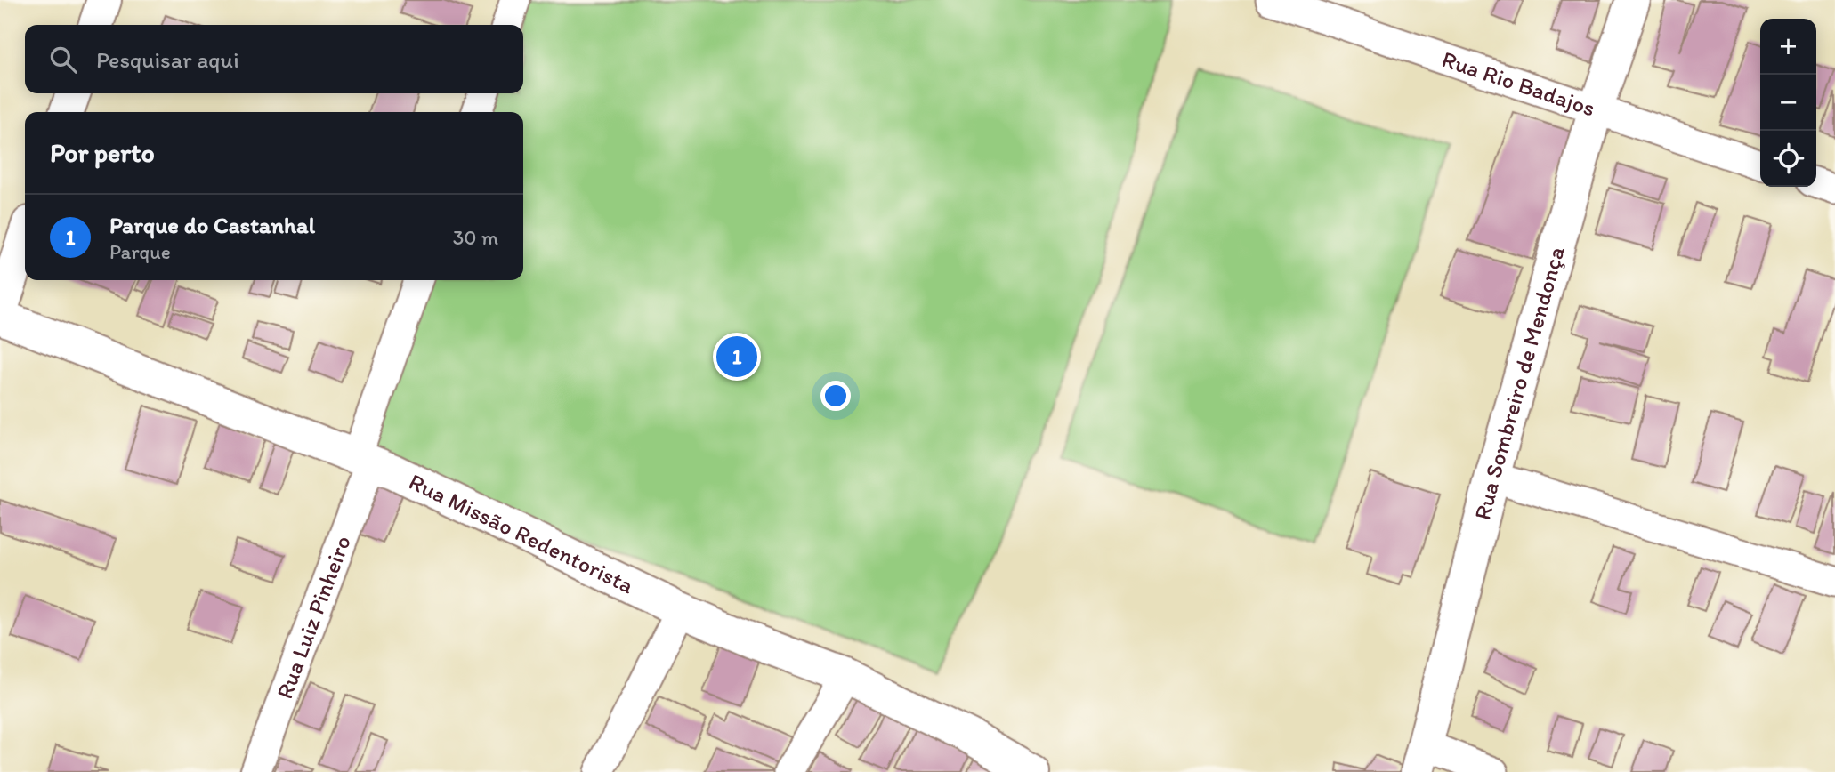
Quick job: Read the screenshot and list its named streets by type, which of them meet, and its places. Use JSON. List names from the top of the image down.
{
  "streets": {
    "street": [
      "Rua Rio Badajos",
      "Rua Sombreiro de Mendonça",
      "Rua Missão Redentorista",
      "Rua Luiz Pinheiro"
    ]
  },
  "crossings": [
    ["Rua Rio Badajos", "Rua Sombreiro de Mendonça"],
    ["Rua Missão Redentorista", "Rua Luiz Pinheiro"]
  ],
  "page": {
    "map_buttons": ["+", "−"],
    "search": "Pesquisar aqui",
    "heading": "Por perto",
    "list": [
      {
        "mark": "1",
        "name": "Parque do Castanhal",
        "note": "Parque",
        "value": "30 m"
      }
    ],
    "pins": "1"
  }
}
